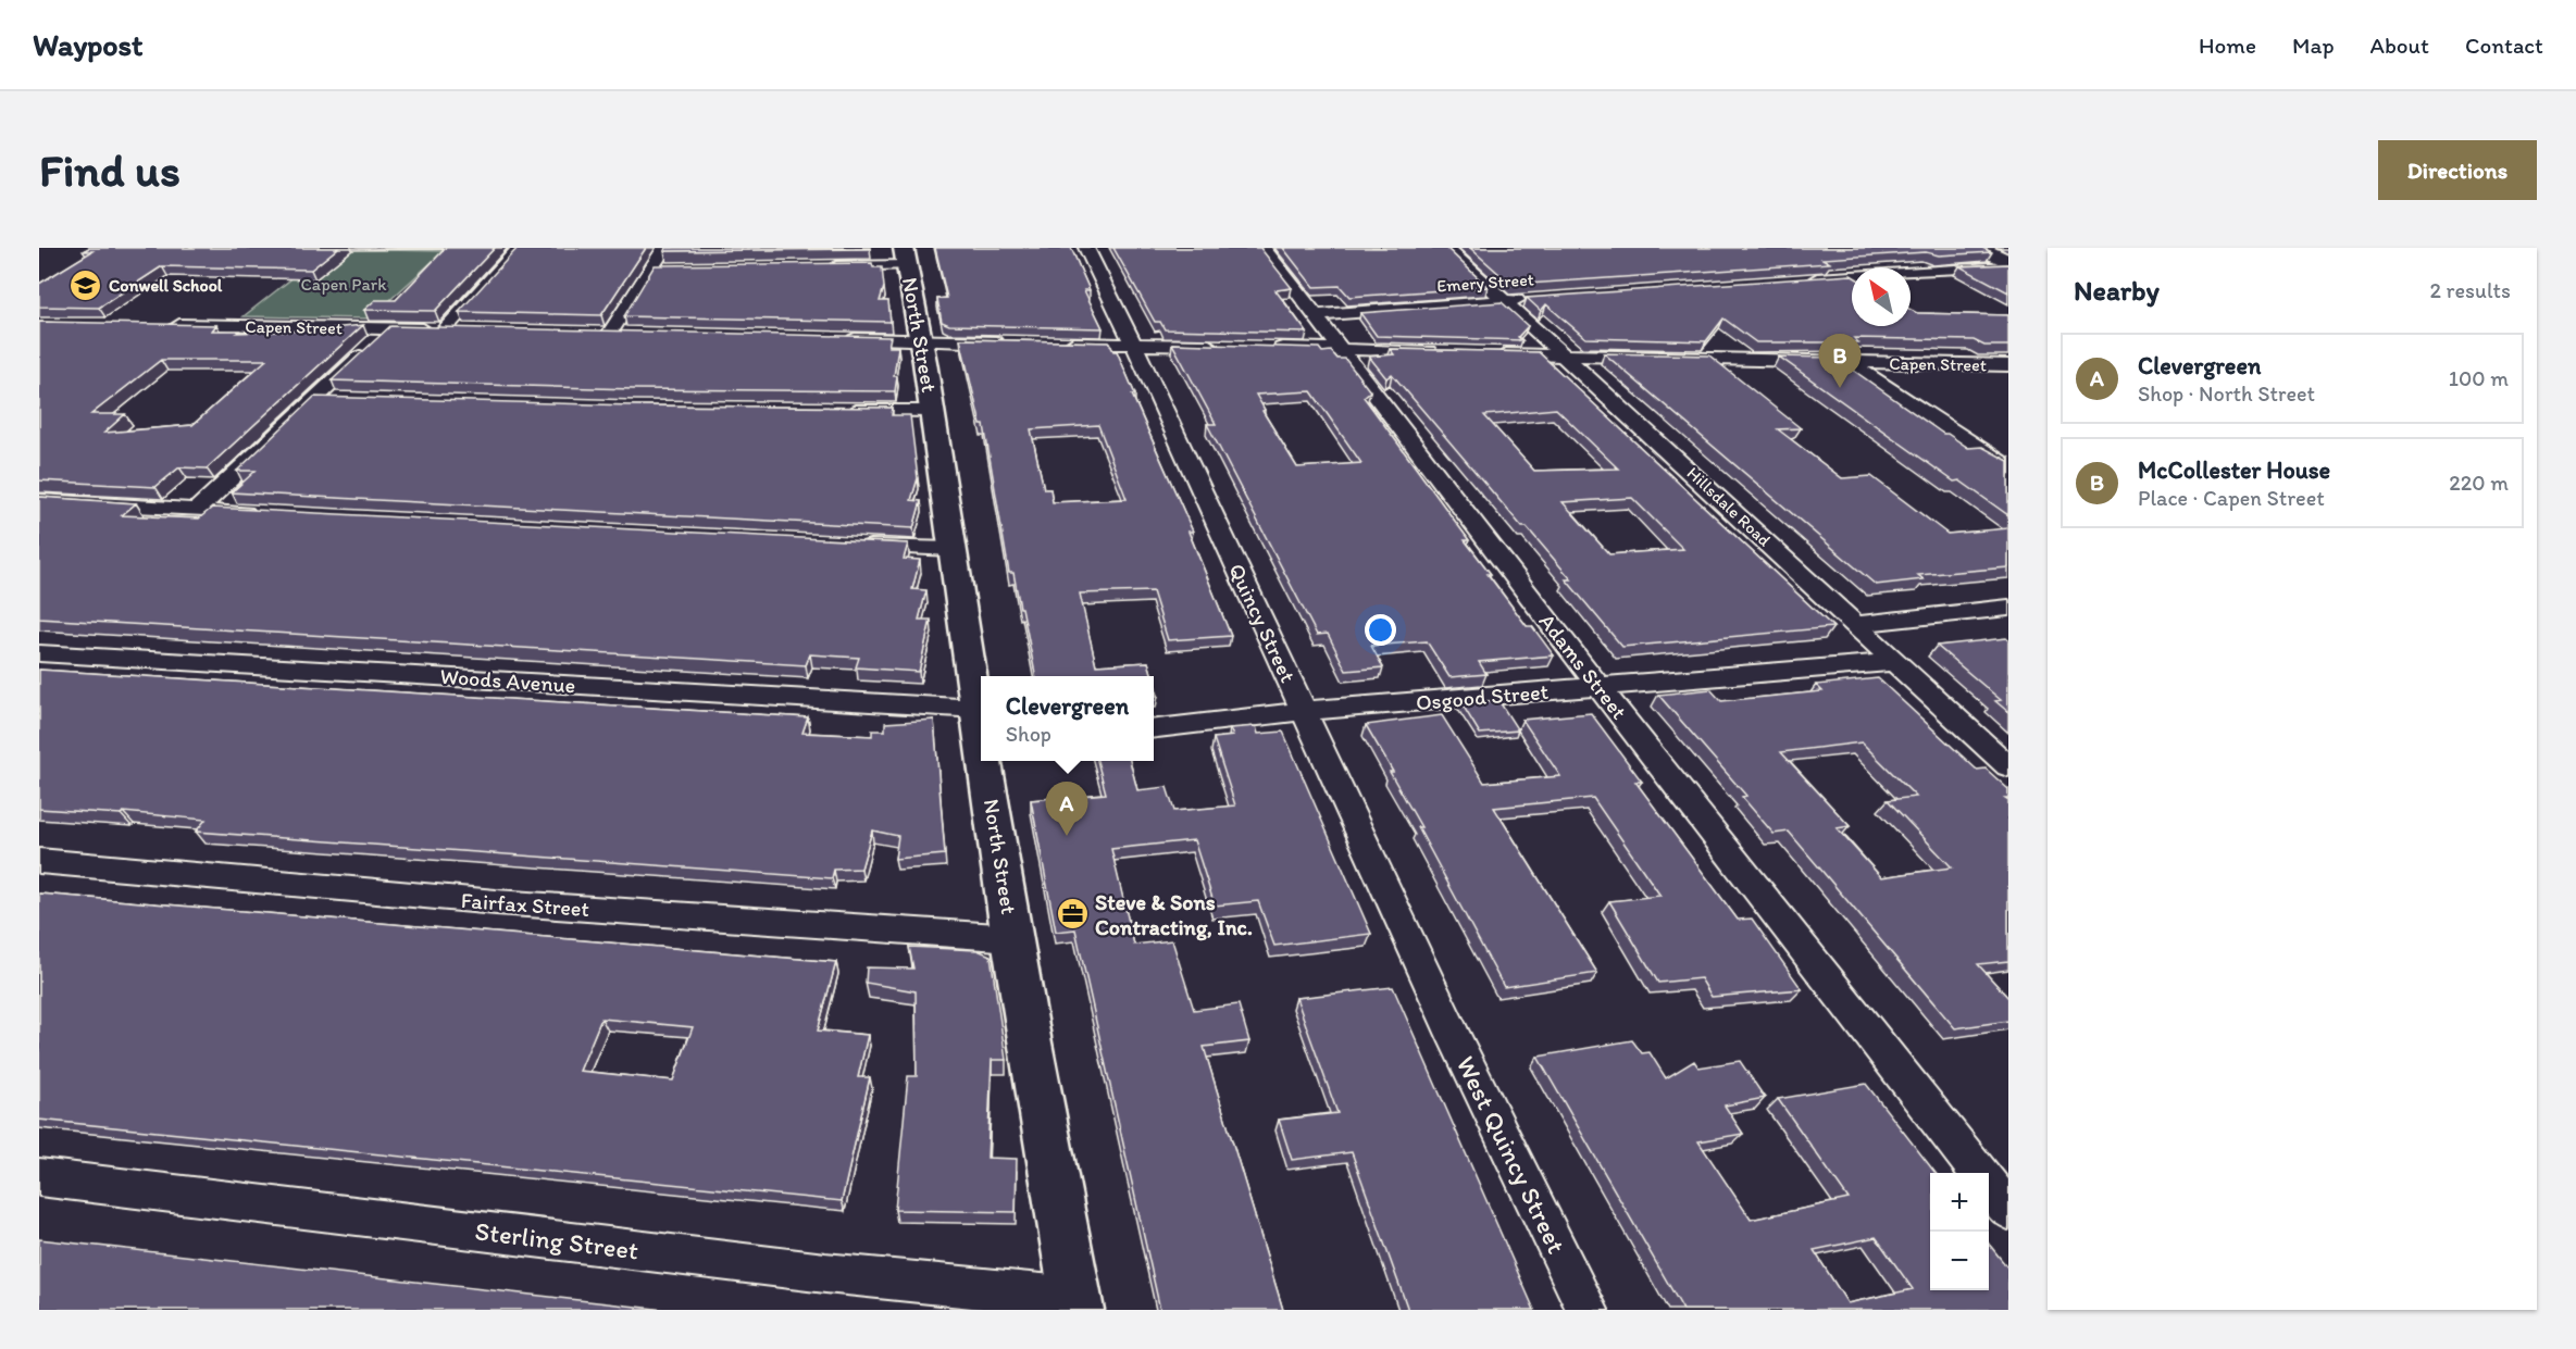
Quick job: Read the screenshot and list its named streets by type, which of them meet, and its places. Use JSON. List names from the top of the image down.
{
  "streets": {
    "street": [
      "Emery Street",
      "Capen Street",
      "North Street",
      "Hillsdale Road",
      "Quincy Street",
      "Adams Street",
      "Woods Avenue",
      "Osgood Street",
      "Fairfax Street",
      "West Quincy Street",
      "Sterling Street"
    ]
  },
  "crossings": [
    ["Emery Street", "Hillsdale Road"],
    ["Emery Street", "Adams Street"],
    ["Capen Street", "Hillsdale Road"],
    ["North Street", "Woods Avenue"],
    ["North Street", "Fairfax Street"],
    ["North Street", "Sterling Street"],
    ["Hillsdale Road", "Osgood Street"],
    ["Quincy Street", "Osgood Street"],
    ["Quincy Street", "West Quincy Street"],
    ["Adams Street", "Osgood Street"]
  ],
  "parks": ["Capen Park"],
  "places": {
    "school or university": ["Conwell School"],
    "office": ["Steve & Sons Contracting, Inc."]
  },
  "north": "top left",
  "page": {
    "header": "Waypost",
    "nav": [
      "Home",
      "Map",
      "About",
      "Contact"
    ],
    "buttons": "Directions",
    "title": "Find us",
    "heading": ["Nearby", "2 results"],
    "list": [
      {
        "mark": "A",
        "name": "Clevergreen",
        "note": "Shop · North Street",
        "value": "100 m"
      },
      {
        "mark": "B",
        "name": "McCollester House",
        "note": "Place · Capen Street",
        "value": "220 m"
      }
    ],
    "pins": ["B", "A"],
    "popup": ["Clevergreen", "Shop"],
    "map_buttons": ["+", "−"]
  }
}
